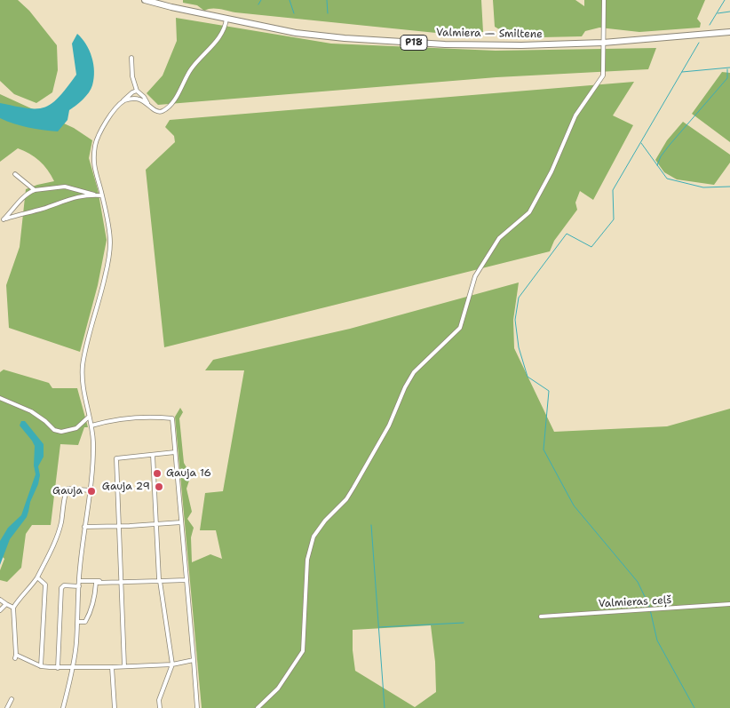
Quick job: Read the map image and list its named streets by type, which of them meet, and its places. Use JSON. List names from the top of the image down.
{
  "streets": {
    "main road": ["Valmiera — Smiltene", "P18"],
    "street": ["Valmieras ceļš"]
  },
  "places": ["Gauja 16", "Gauja 29", "Gauja"]
}
